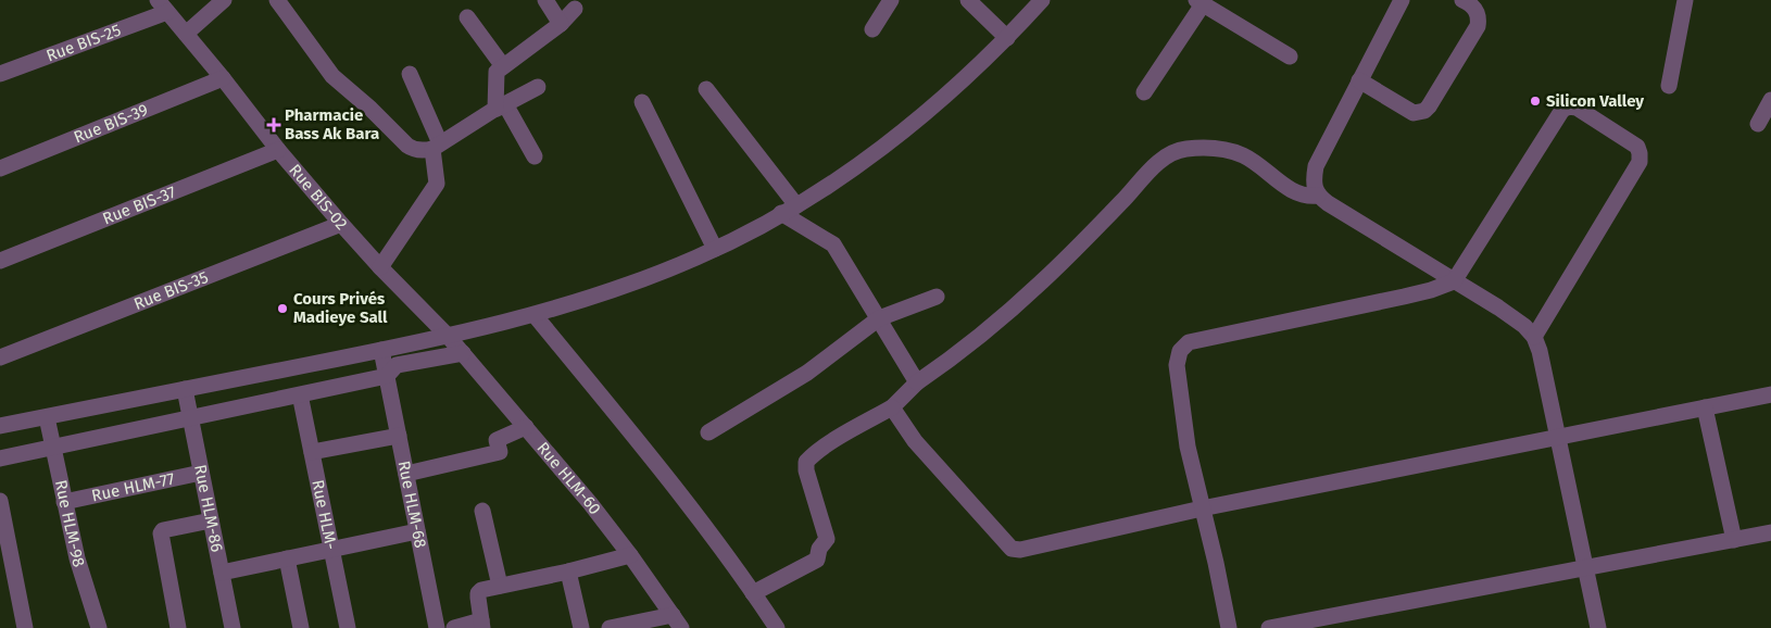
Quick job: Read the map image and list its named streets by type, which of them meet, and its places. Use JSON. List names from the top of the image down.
{
  "streets": {
    "street": [
      "Rue BIS-25",
      "Rue BIS-39",
      "Rue BIS-02",
      "Rue BIS-37",
      "Rue BIS-35",
      "Rue HLM-60",
      "Rue HLM-77",
      "Rue HLM-68",
      "Rue HLM-86",
      "Rue HLM-",
      "Rue HLM-98"
    ]
  },
  "crossings": [
    ["Rue BIS-25", "Rue BIS-02"],
    ["Rue BIS-39", "Rue BIS-02"],
    ["Rue BIS-02", "Rue BIS-37"],
    ["Rue BIS-02", "Rue BIS-35"],
    ["Rue BIS-02", "Rue HLM-60"],
    ["Rue HLM-77", "Rue HLM-86"],
    ["Rue HLM-77", "Rue HLM-98"]
  ],
  "places": {
    "other": ["Silicon Valley", "Cours Privés Madieye Sall"],
    "health": ["Pharmacie Bass Ak Bara"]
  }
}
